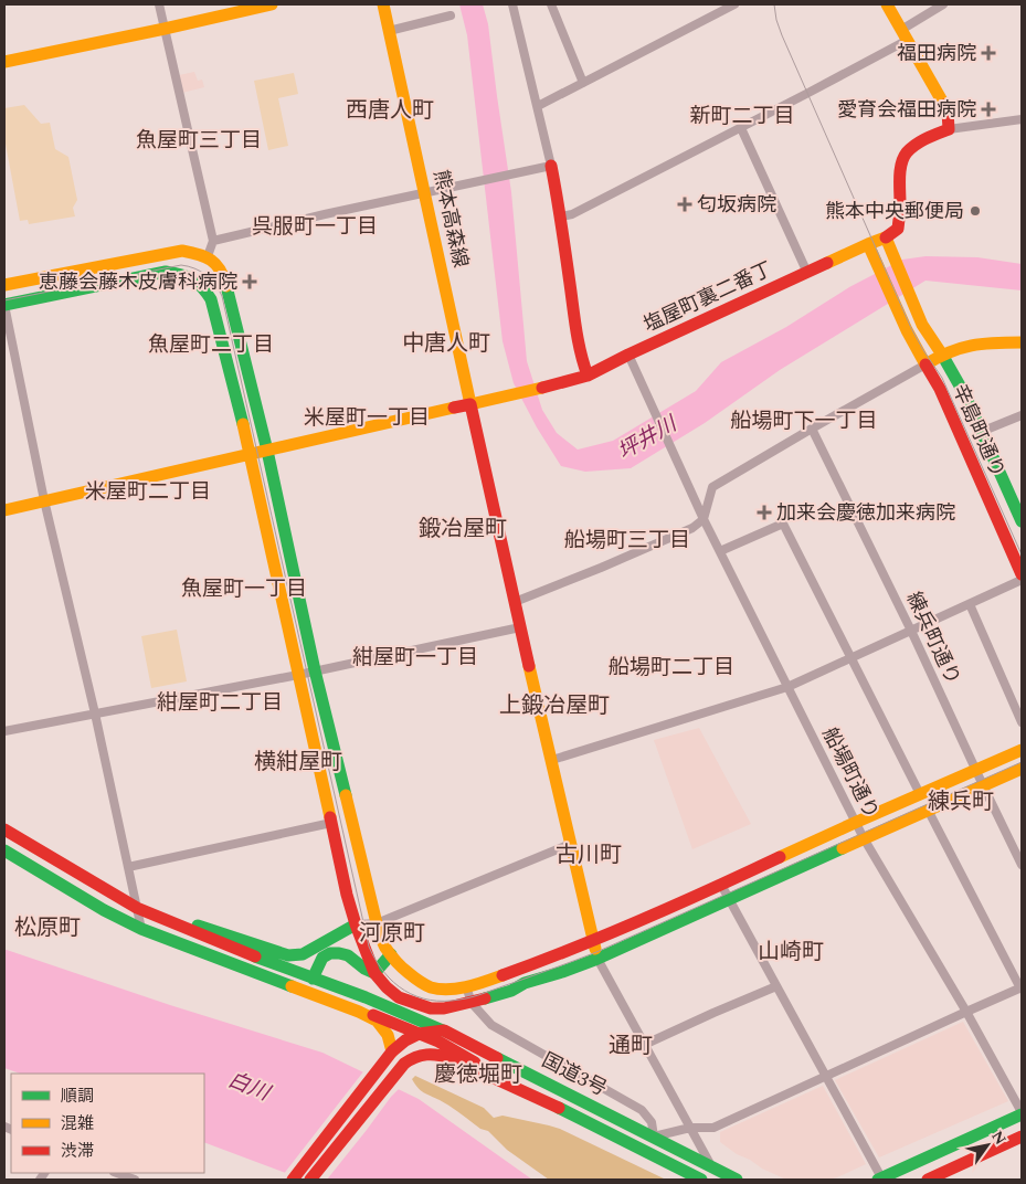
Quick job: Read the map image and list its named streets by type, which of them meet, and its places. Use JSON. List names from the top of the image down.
{
  "streets": {
    "main road": [
      "熊本高森線",
      "塩屋町裏二番丁",
      "辛島町通り",
      "国道3号"
    ],
    "street": ["練兵町通り", "船場町通り"]
  },
  "crossings": [
    ["熊本高森線", "塩屋町裏二番丁"],
    ["塩屋町裏二番丁", "船場町通り"]
  ],
  "districts": [
    "西唐人町",
    "新町二丁目",
    "魚屋町三丁目",
    "呉服町一丁目",
    "中唐人町",
    "魚屋町二丁目",
    "米屋町一丁目",
    "船場町下一丁目",
    "米屋町二丁目",
    "鍛冶屋町",
    "船場町三丁目",
    "魚屋町一丁目",
    "紺屋町一丁目",
    "船場町二丁目",
    "紺屋町二丁目",
    "上鍛冶屋町",
    "横紺屋町",
    "練兵町",
    "古川町",
    "松原町",
    "河原町",
    "山崎町",
    "通町",
    "慶徳堀町"
  ],
  "water": ["坪井川", "白川"],
  "places": {
    "health": [
      "福田病院",
      "愛育会福田病院",
      "匂坂病院",
      "恵藤会藤木皮膚科病院",
      "加来会慶徳加来病院"
    ],
    "other": ["熊本中央郵便局"]
  },
  "legend": ["順調", "混雑", "渋滞"],
  "north": "top right"
}
